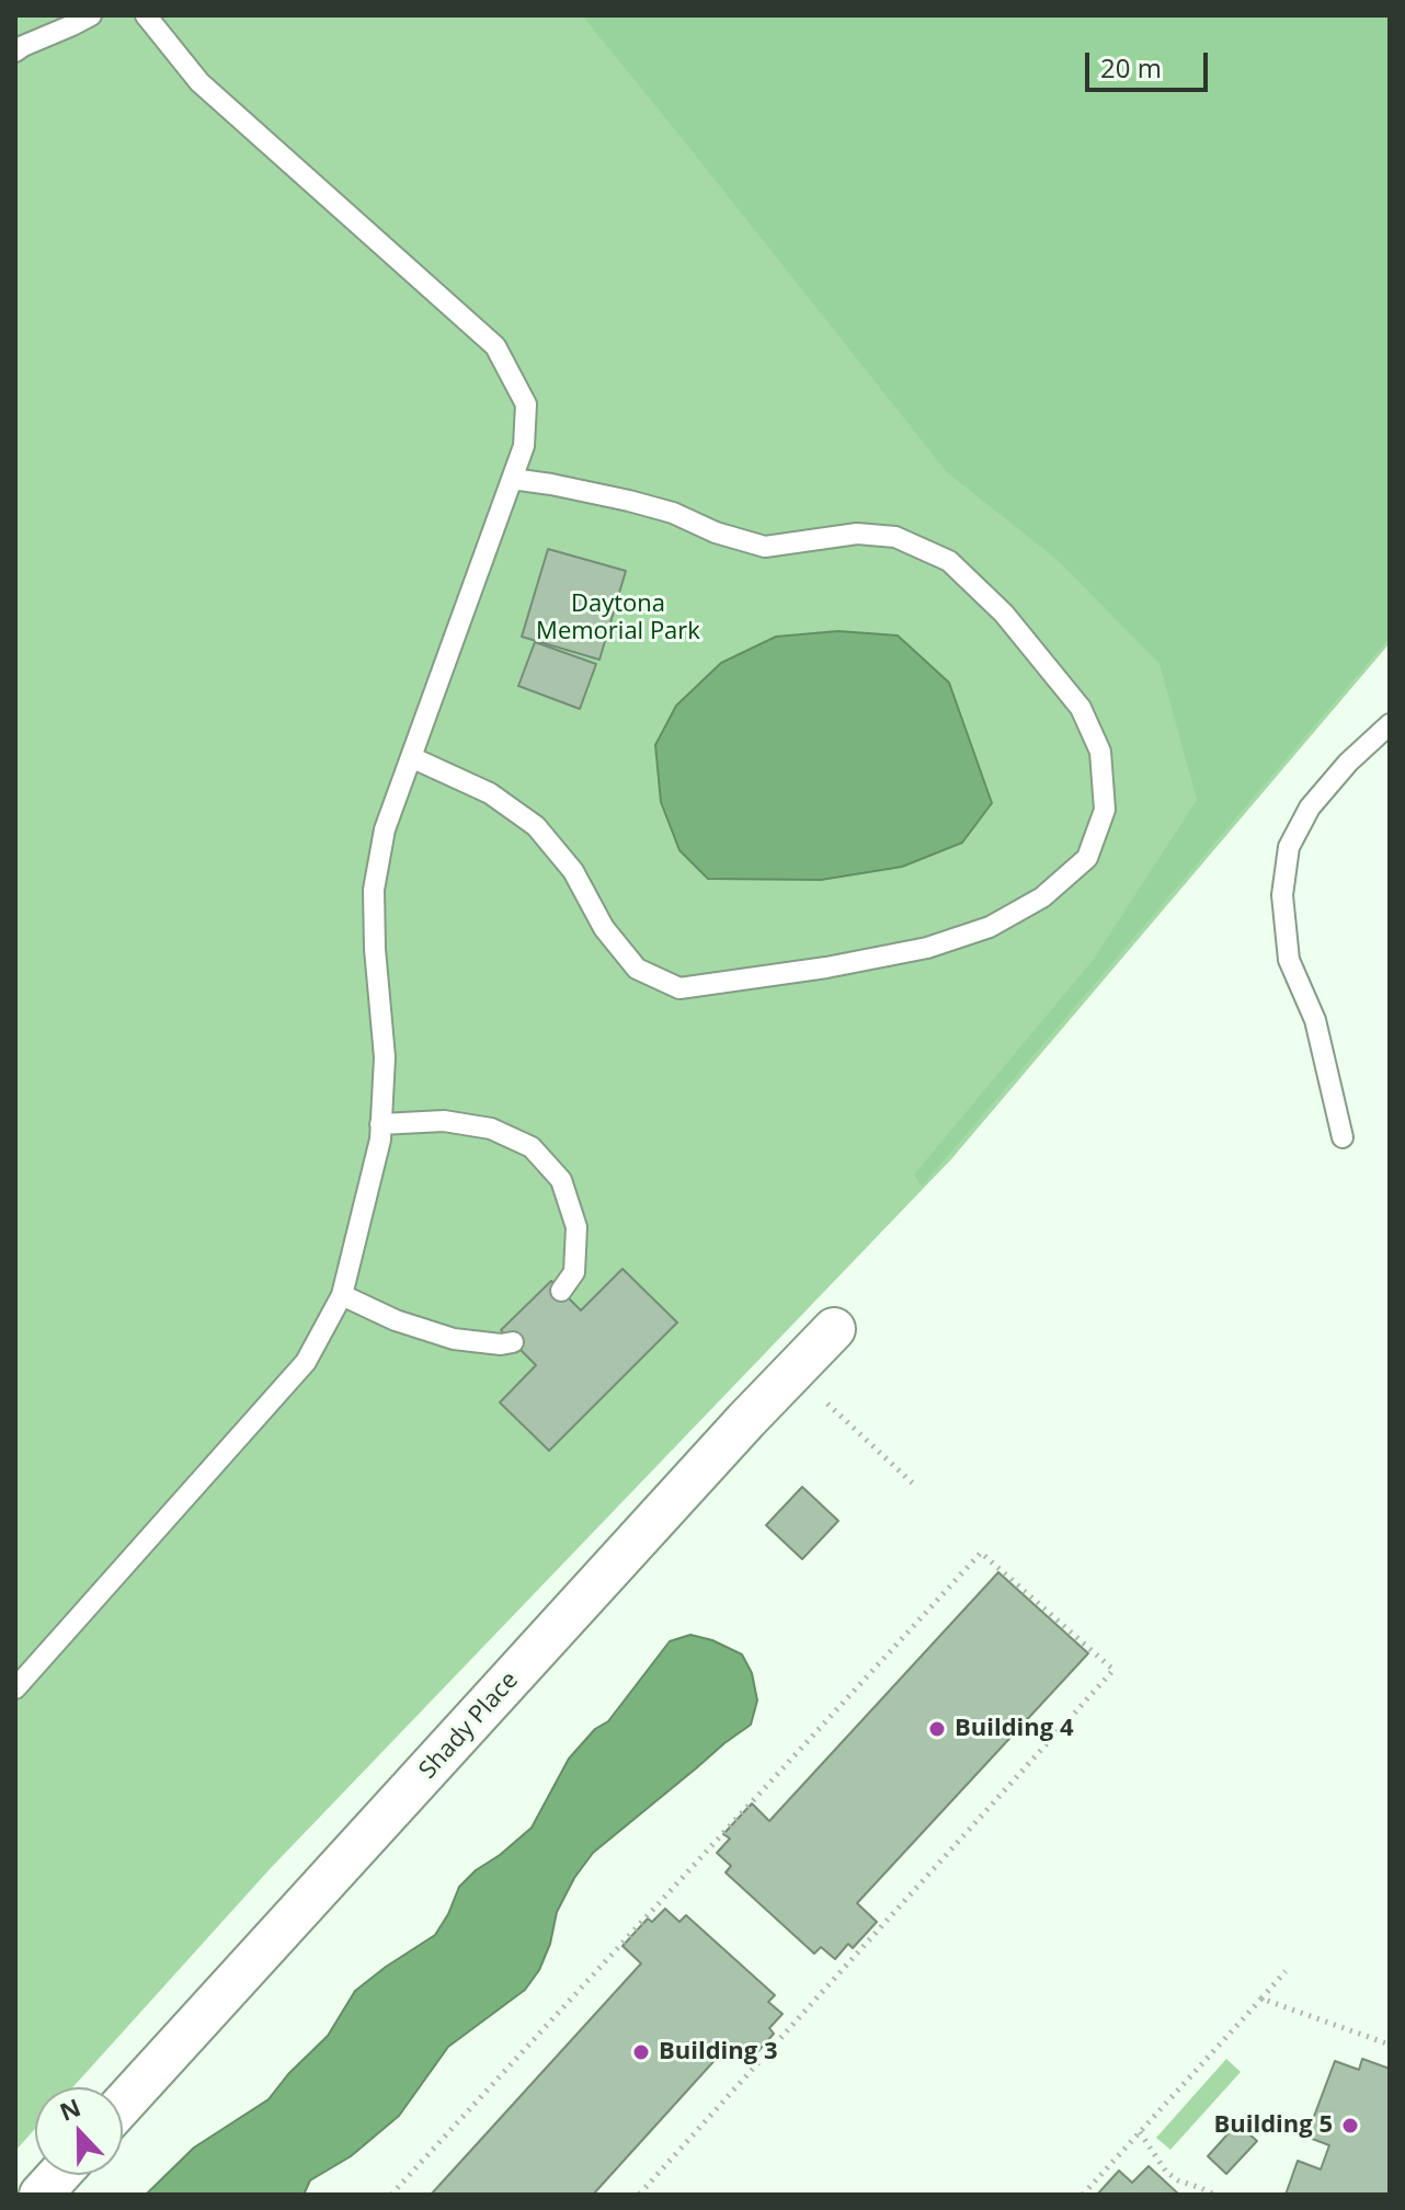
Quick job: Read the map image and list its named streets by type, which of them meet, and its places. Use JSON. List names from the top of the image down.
{
  "streets": {
    "street": ["Shady Place"]
  },
  "parks": ["Daytona Memorial Park"],
  "places": ["Building 4", "Building 3", "Building 5"],
  "scale_bar": "20 m",
  "north": "top"
}
